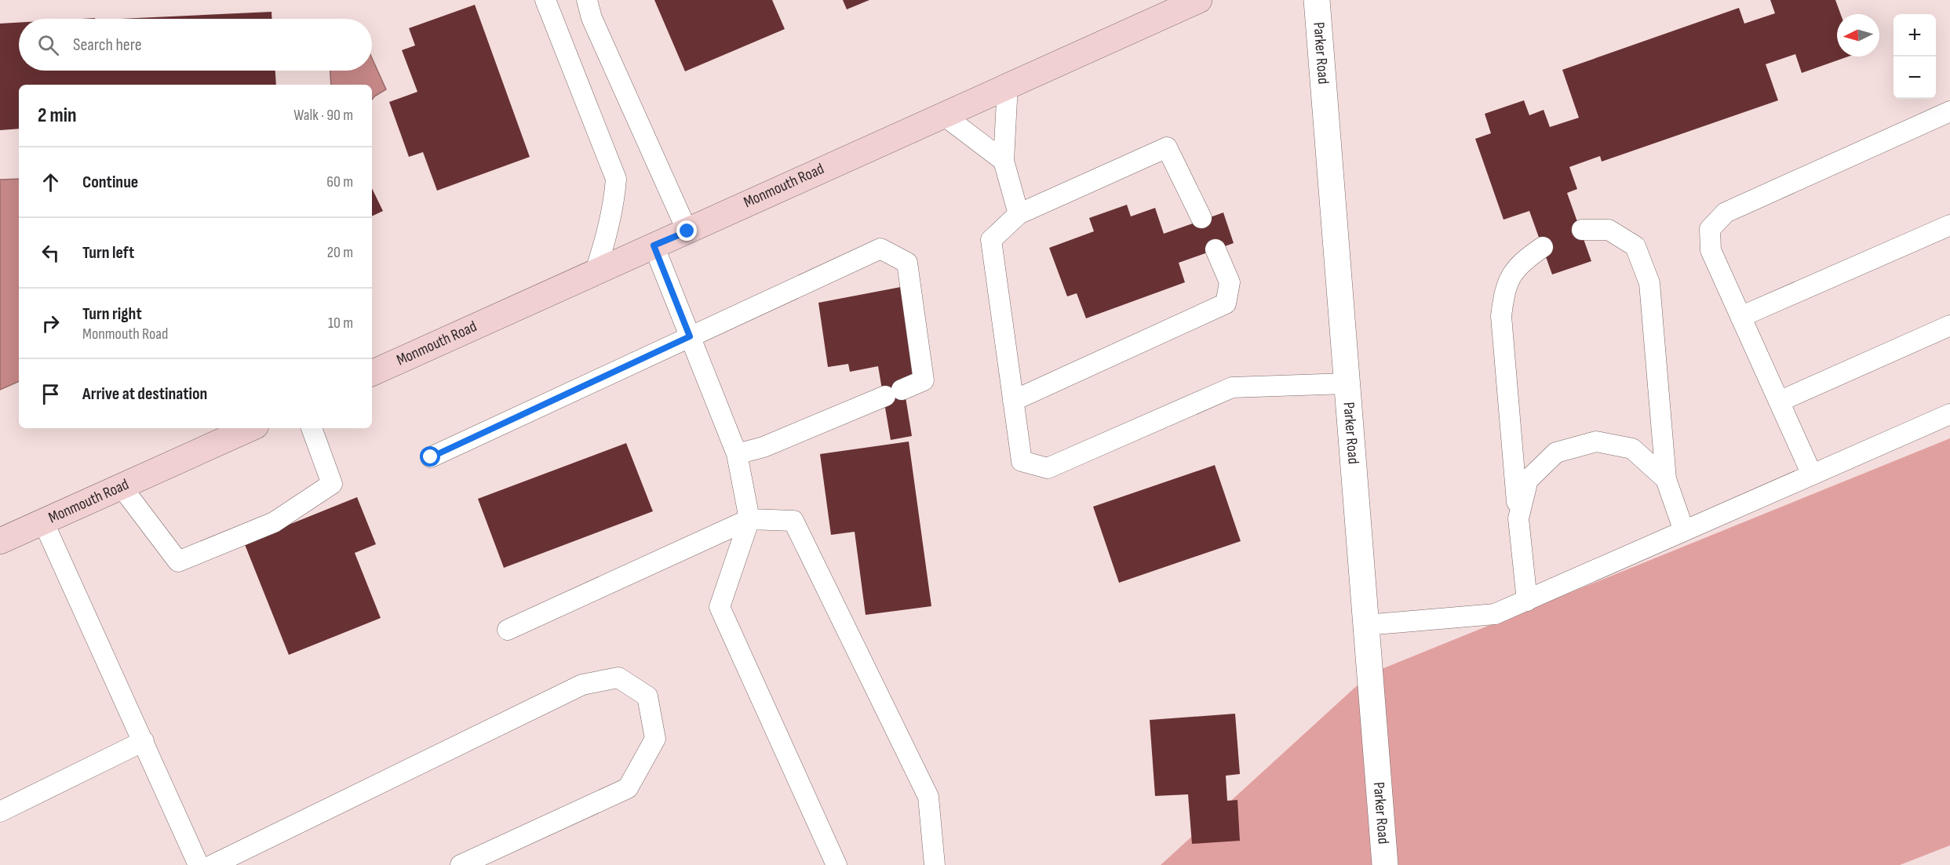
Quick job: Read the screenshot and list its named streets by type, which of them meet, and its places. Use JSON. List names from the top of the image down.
{
  "streets": {
    "main road": ["Monmouth Road"],
    "street": ["Parker Road"]
  },
  "north": "left",
  "page": {
    "map_buttons": ["+", "−"],
    "search": "Search here",
    "heading": ["2 min", "Walk · 90 m"],
    "list": [
      ["Continue", "60 m"],
      ["Turn left", "20 m"],
      ["Turn right", "Monmouth Road", "10 m"],
      "Arrive at destination"
    ]
  }
}
